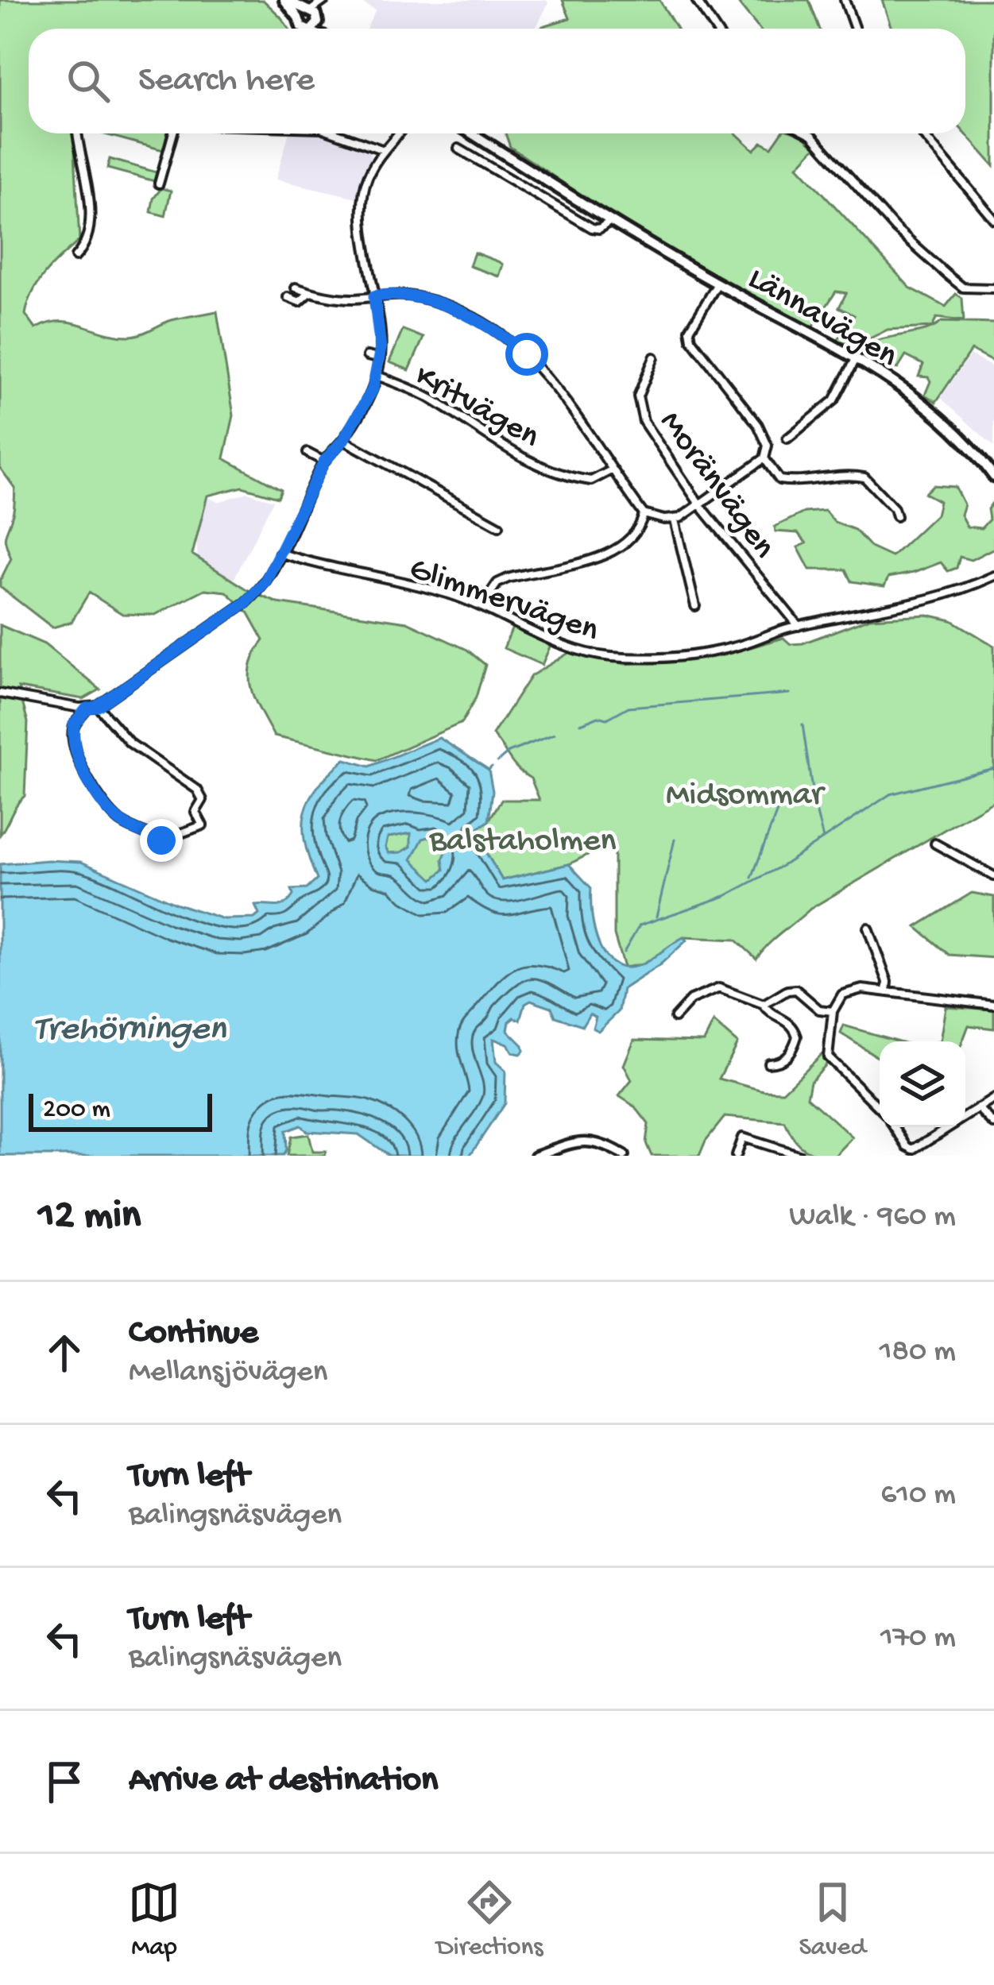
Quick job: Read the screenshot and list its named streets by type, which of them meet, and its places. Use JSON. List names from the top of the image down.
{
  "streets": {
    "main road": ["Lännavägen"],
    "street": ["Kritvägen", "Moränvägen", "Glimmervägen"]
  },
  "crossings": [
    ["Moränvägen", "Glimmervägen"]
  ],
  "water": ["Trehörningen"],
  "parks": ["Midsommar", "Balstaholmen"],
  "scale_bar": "200 m",
  "page": {
    "search": "Search here",
    "scale": "200 m",
    "heading": ["12 min", "Walk · 960 m"],
    "list": [
      ["Continue", "Mellansjövägen", "180 m"],
      ["Turn left", "Balingsnäsvägen", "610 m"],
      ["Turn left", "Balingsnäsvägen", "170 m"],
      "Arrive at destination"
    ],
    "nav": ["Map", "Directions", "Saved"]
  }
}
